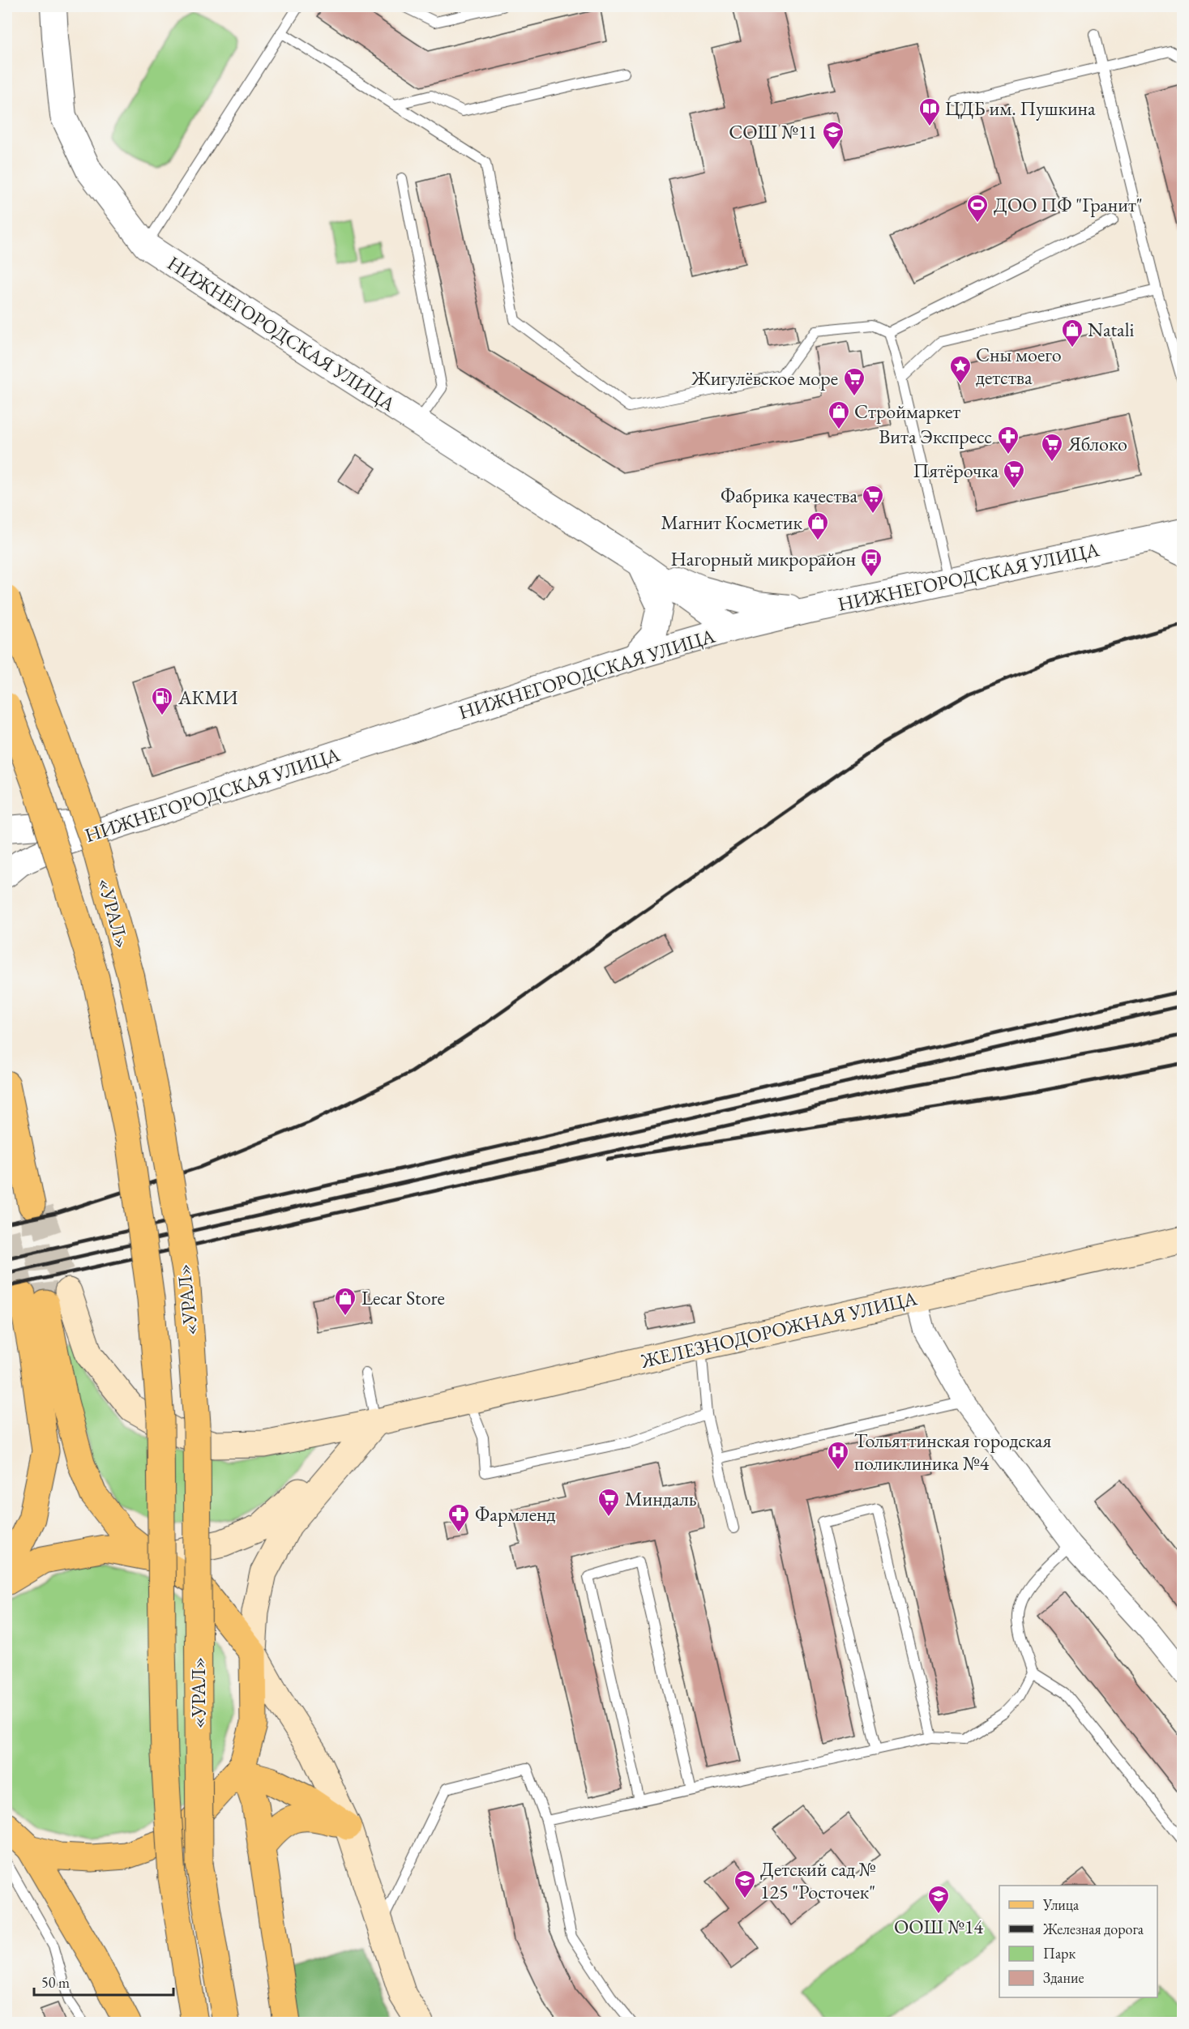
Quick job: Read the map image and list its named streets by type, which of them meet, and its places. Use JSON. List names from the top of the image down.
{
  "streets": {
    "main road": ["«УРАЛ»", "ЖЕЛЕЗНОДОРОЖНАЯ УЛИЦА"],
    "street": ["НИЖНЕГОРОДСКАЯ УЛИЦА"]
  },
  "places": {
    "library": ["ЦДБ им. Пушкина"],
    "school or university": ["СОШ №11", "Детский сад № 125 \"Росточек\"", "ООШ №14"],
    "sports": ["ДОО ПФ \"Гранит\""],
    "shop": [
      "Natali",
      "Строймаркет",
      "Магнит Косметик",
      "Lecar Store"
    ],
    "place": ["Сны моего детства"],
    "supermarket": [
      "Жигулёвское море",
      "Яблоко",
      "Пятёрочка",
      "Фабрика качества",
      "Миндаль"
    ],
    "pharmacy": ["Вита Экспресс", "Фармленд"],
    "bus stop": ["Нагорный микрорайон"],
    "fuel station": ["АКМИ"],
    "hospital": ["Тольяттинская городская поликлиника №4"]
  },
  "legend": [
    "Улица",
    "Железная дорога",
    "Парк",
    "Здание"
  ],
  "scale_bar": "50 m"
}
